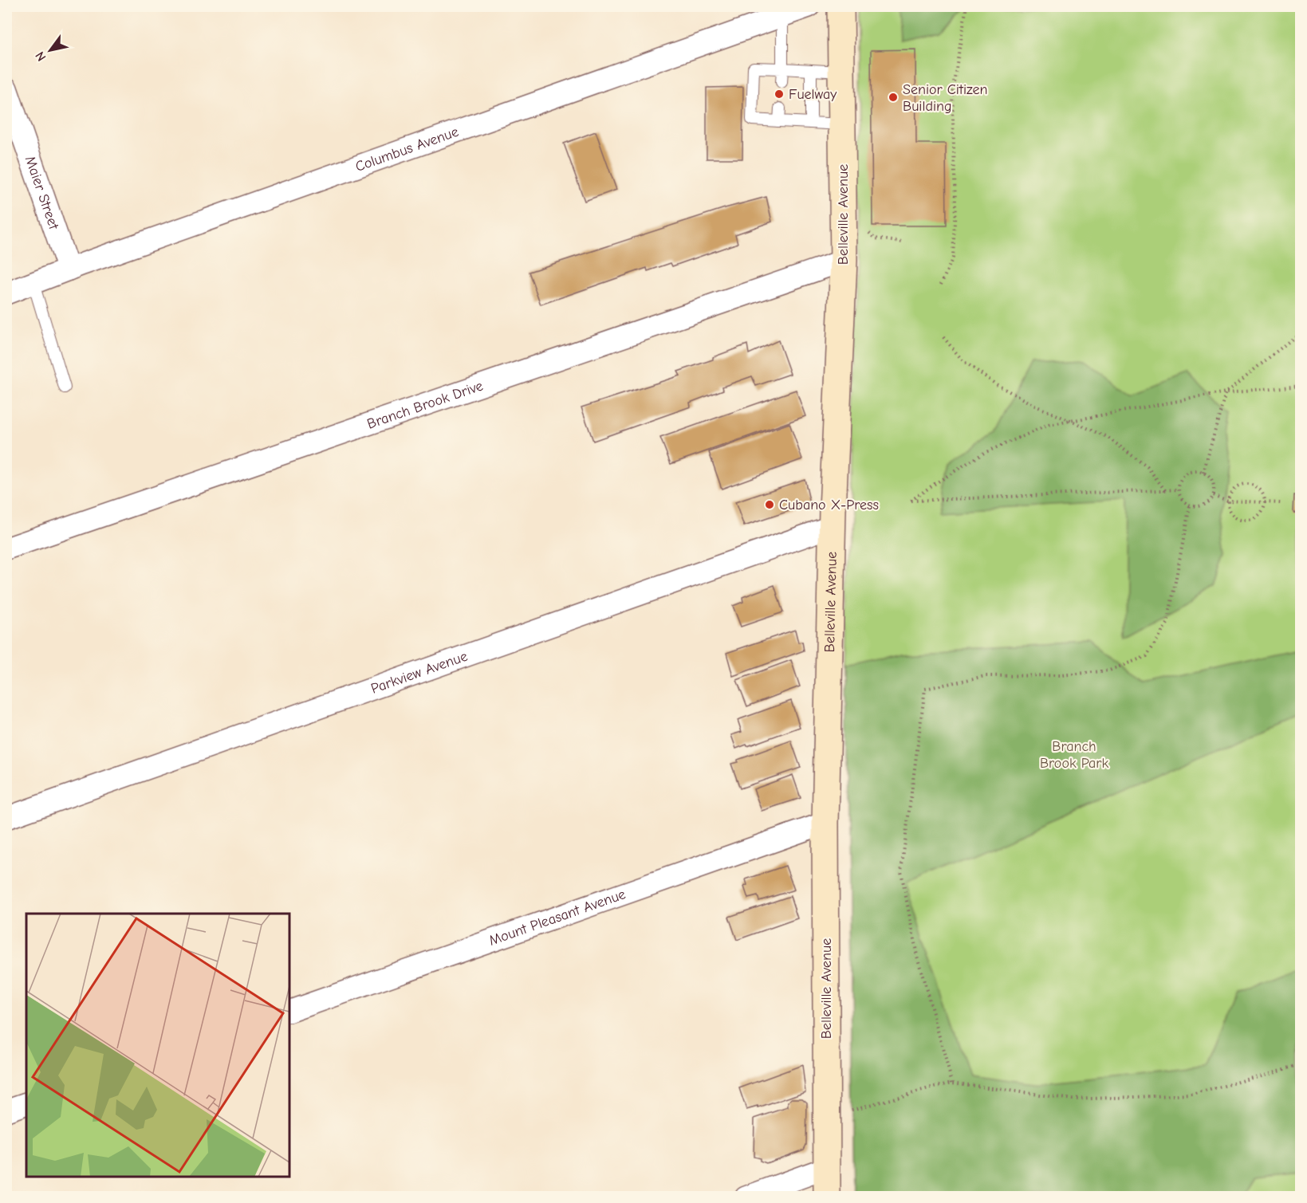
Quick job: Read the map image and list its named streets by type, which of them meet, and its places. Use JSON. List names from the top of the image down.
{
  "streets": {
    "main road": ["Belleville Avenue"],
    "street": [
      "Columbus Avenue",
      "Maier Street",
      "Branch Brook Drive",
      "Parkview Avenue",
      "Mount Pleasant Avenue"
    ]
  },
  "crossings": [
    ["Columbus Avenue", "Maier Street"],
    ["Belleville Avenue", "Branch Brook Drive"],
    ["Belleville Avenue", "Parkview Avenue"],
    ["Belleville Avenue", "Mount Pleasant Avenue"]
  ],
  "parks": ["Branch Brook Park"],
  "places": ["Fuelway", "Senior Citizen Building", "Cubano X-Press"],
  "north": "bottom left"
}
